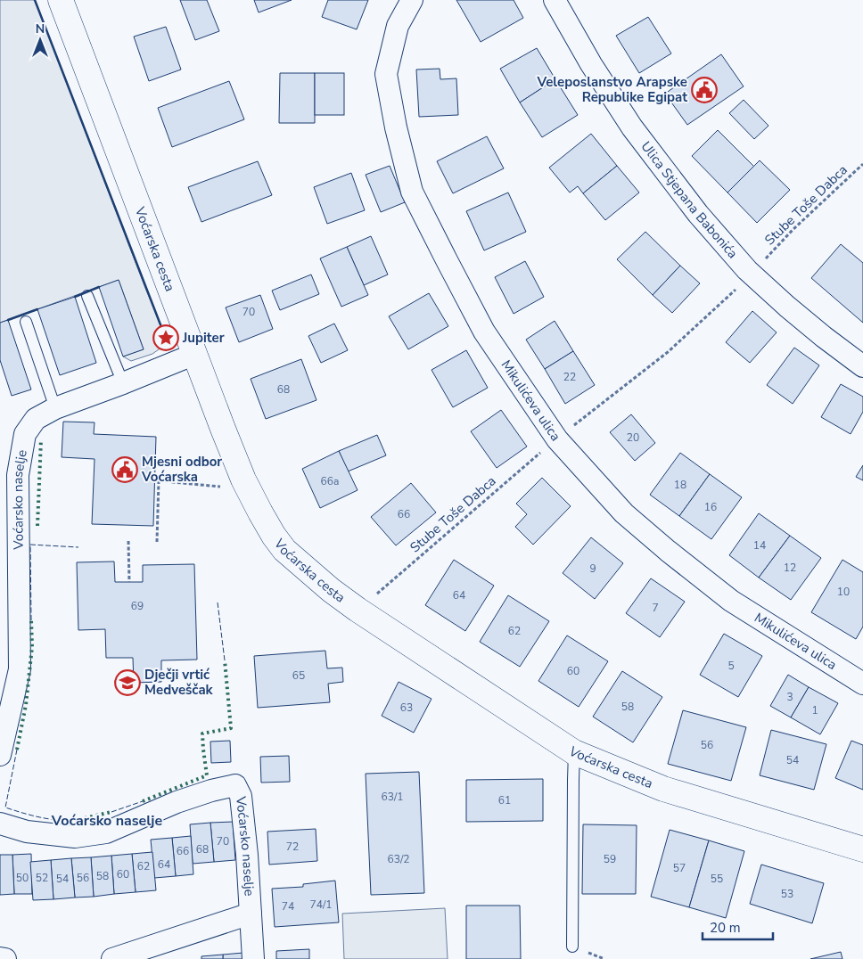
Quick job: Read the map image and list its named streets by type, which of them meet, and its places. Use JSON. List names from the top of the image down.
{
  "streets": {
    "street": [
      "Ulica Stjepana Babonića",
      "Voćarska cesta",
      "Mikulićeva ulica",
      "Voćarsko naselje"
    ],
    "path": ["Stube Toše Dabca"]
  },
  "crossings": [
    ["Voćarska cesta", "Voćarsko naselje"]
  ],
  "districts": ["Voćarsko naselje"],
  "places": {
    "public building": ["Veleposlanstvo Arapske Republike Egipat", "Mjesni odbor Voćarska"],
    "place": ["Jupiter"],
    "school or university": ["Dječji vrtić Medveščak"]
  },
  "house_numbers": [
    "70",
    "22",
    "68",
    "20",
    "66a",
    "18",
    "16",
    "66",
    "14",
    "12",
    "9",
    "10",
    "64",
    "69",
    "7",
    "62",
    "5",
    "60",
    "65",
    "3",
    "58",
    "63",
    "1",
    "56",
    "54",
    "63/1",
    "61",
    "70",
    "72",
    "68",
    "66",
    "63/2",
    "59",
    "64",
    "62",
    "57",
    "60",
    "58",
    "50",
    "52",
    "56",
    "54",
    "55",
    "53",
    "74/1",
    "74"
  ],
  "scale_bar": "20 m",
  "north": "top"
}
